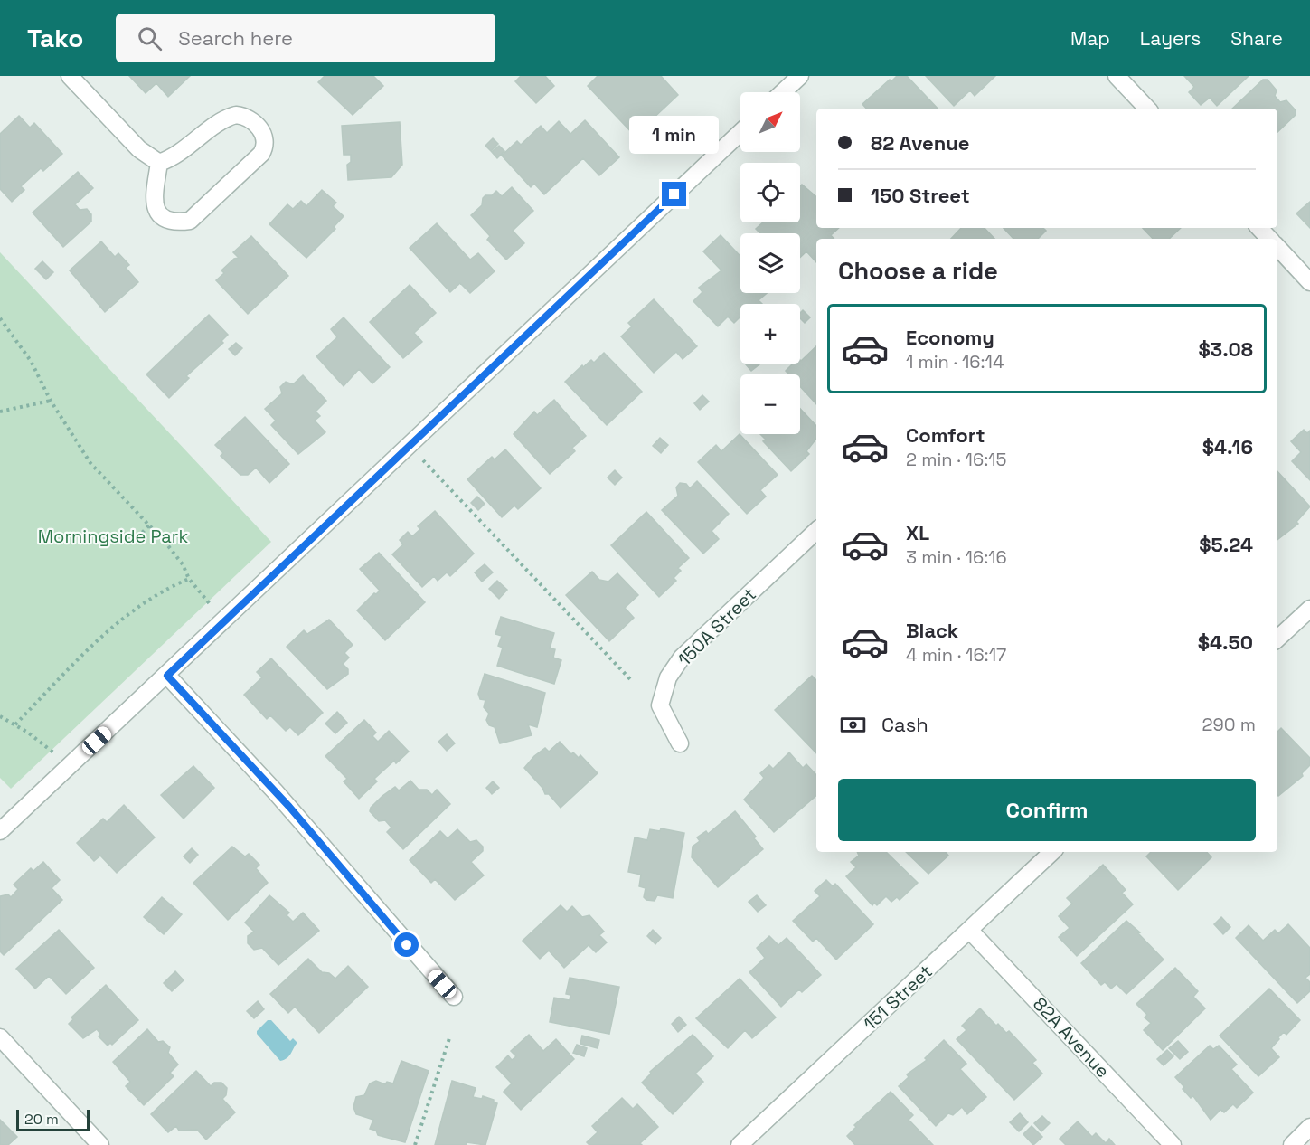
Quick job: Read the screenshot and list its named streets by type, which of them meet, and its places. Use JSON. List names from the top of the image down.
{
  "streets": {
    "street": ["150A Street", "151 Street", "82A Avenue"]
  },
  "crossings": [
    ["151 Street", "82A Avenue"]
  ],
  "parks": ["Morningside Park"],
  "scale_bar": "20 m",
  "north": "top right",
  "page": {
    "header": "Tako",
    "search": "Search here",
    "nav": ["Map", "Layers", "Share"],
    "map_buttons": ["+", "−"],
    "banner": ["82 Avenue", "150 Street"],
    "bubble": "1 min",
    "heading": "Choose a ride",
    "list": [
      {
        "name": "Economy",
        "note": "1 min · 16:14",
        "value": "$3.08"
      },
      {
        "name": "Comfort",
        "note": "2 min · 16:15",
        "value": "$4.16"
      },
      {
        "name": "XL",
        "note": "3 min · 16:16",
        "value": "$5.24"
      },
      {
        "name": "Black",
        "note": "4 min · 16:17",
        "value": "$4.50"
      }
    ],
    "pay": ["Cash", "290 m"],
    "buttons": "Confirm",
    "scale": "20 m"
  }
}
